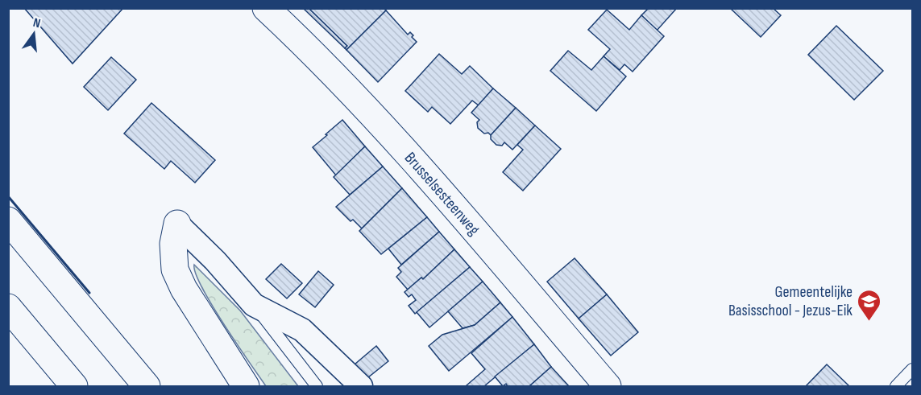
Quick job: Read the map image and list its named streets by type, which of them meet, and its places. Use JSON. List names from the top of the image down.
{
  "streets": {
    "main road": ["Brusselsesteenweg"]
  },
  "places": {
    "school or university": ["Gemeentelijke Basisschool - Jezus-Eik"]
  },
  "north": "top"
}
